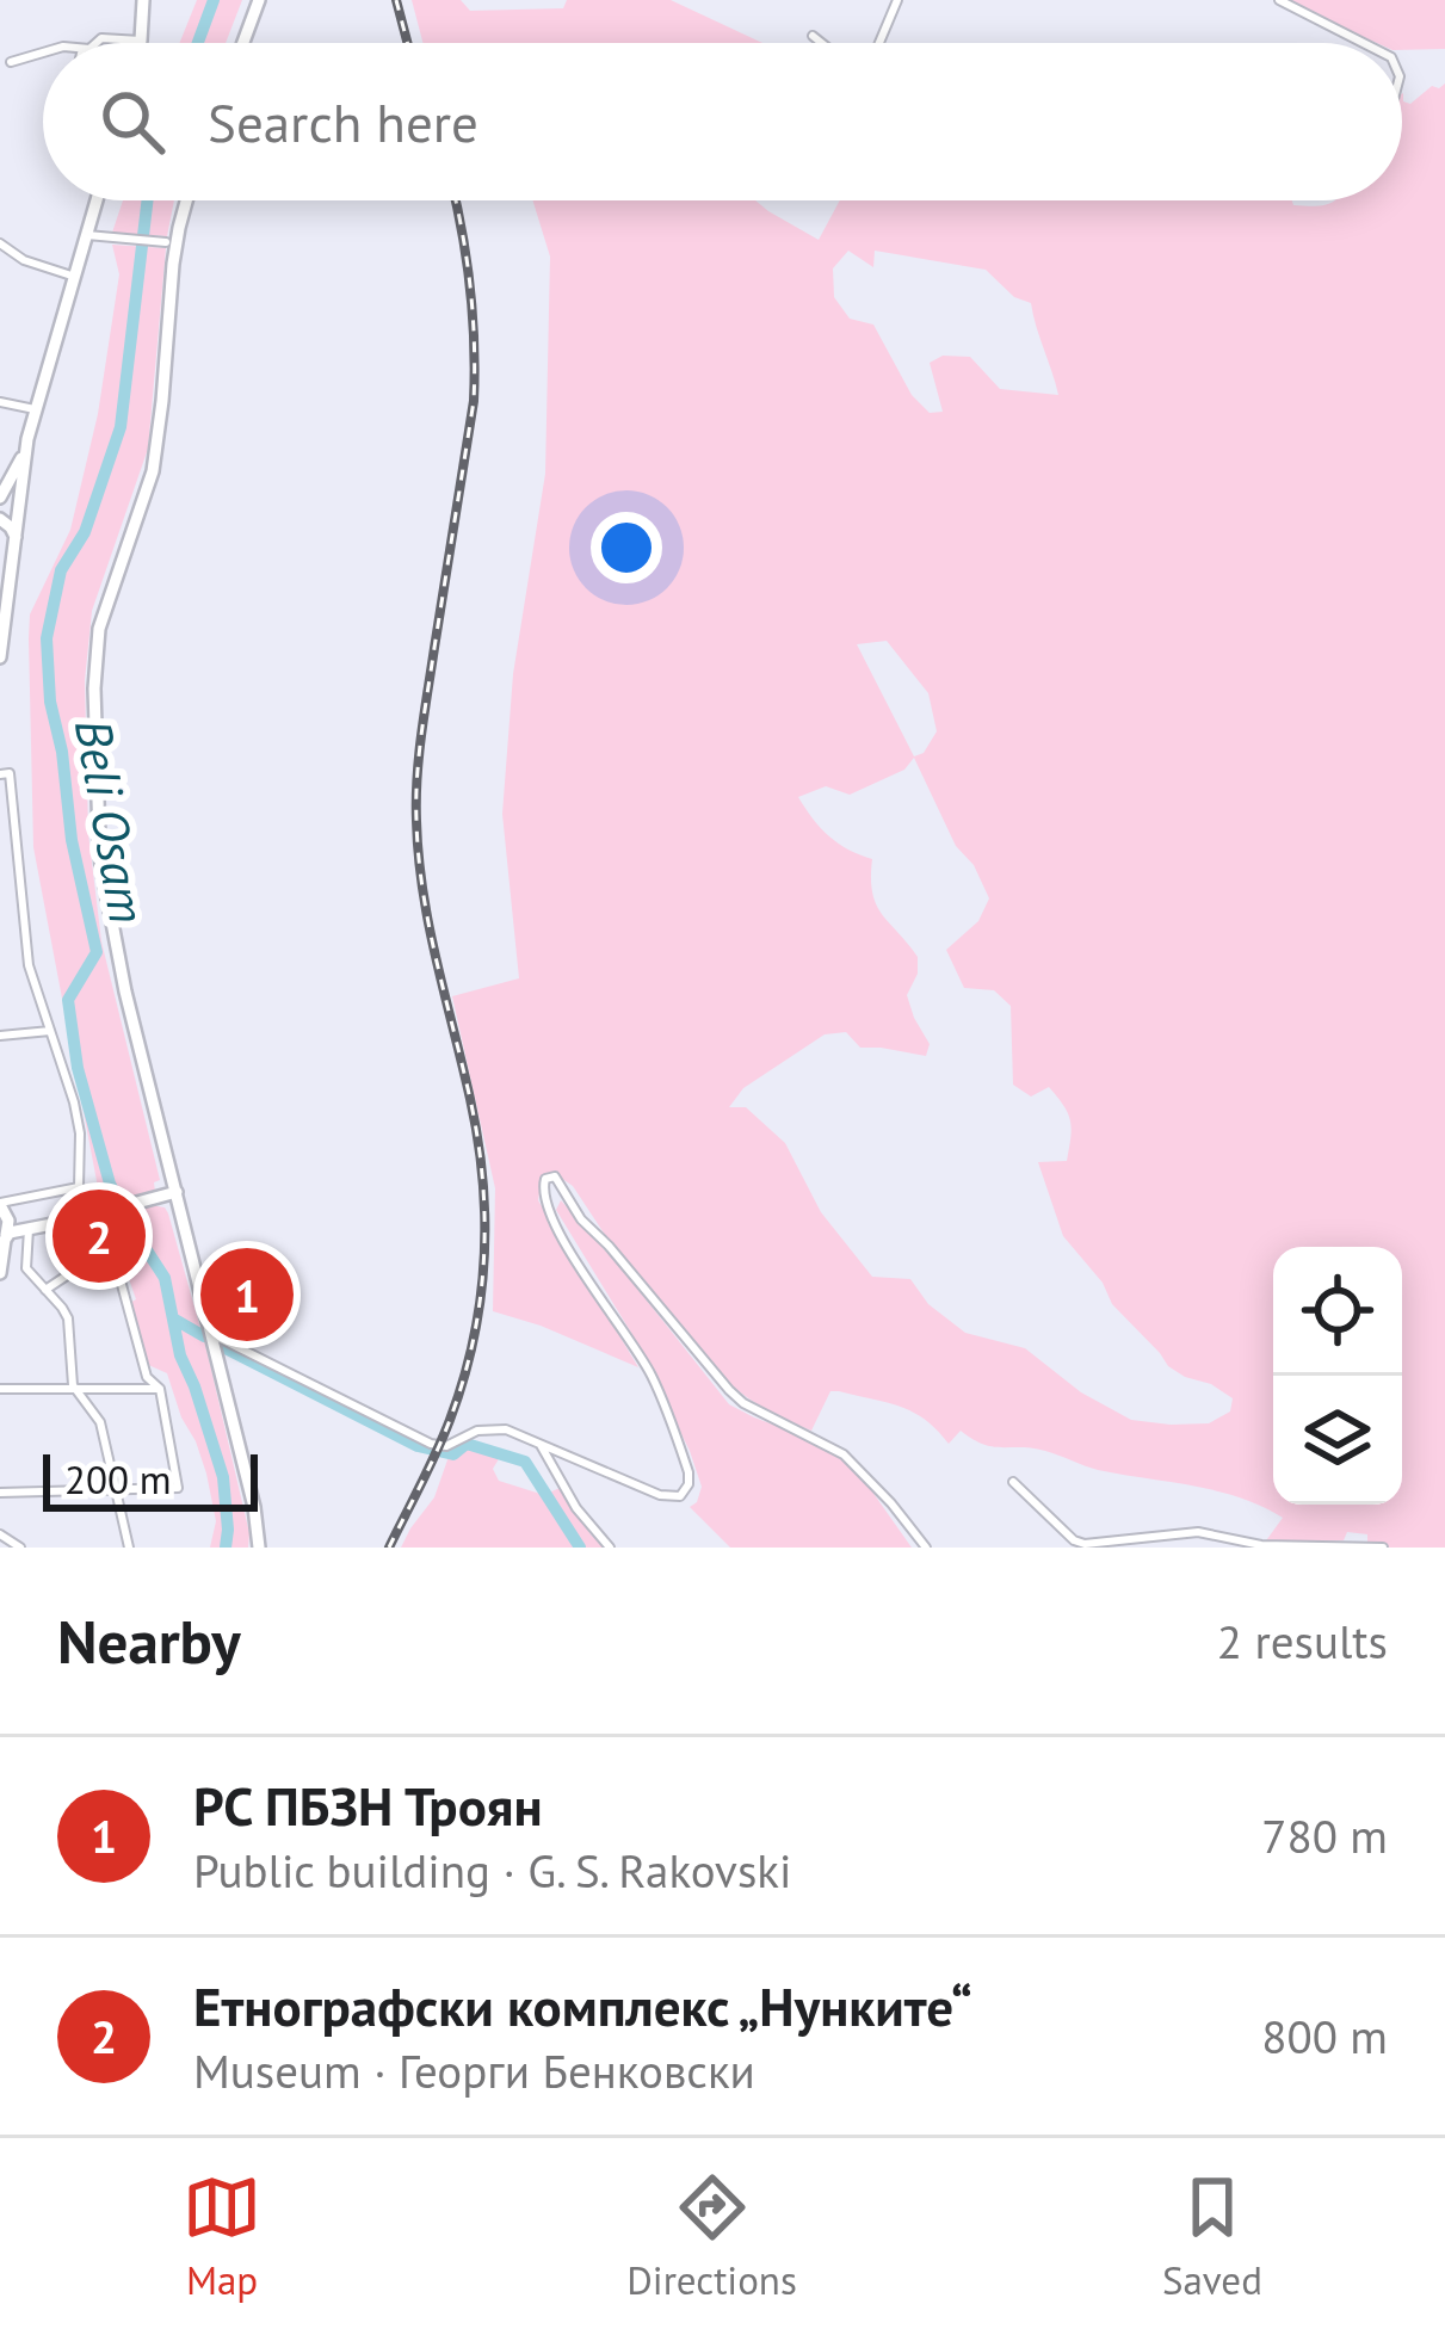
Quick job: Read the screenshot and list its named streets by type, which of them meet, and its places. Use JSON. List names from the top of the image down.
{
  "water": ["Beli Osam"],
  "scale_bar": "200 m",
  "page": {
    "search": "Search here",
    "pins": ["2", "1"],
    "scale": "200 m",
    "heading": ["Nearby", "2 results"],
    "list": [
      {
        "mark": "1",
        "name": "РС ПБЗН Троян",
        "note": "Public building · G. S. Rakovski",
        "value": "780 m"
      },
      {
        "mark": "2",
        "name": "Етнографски комплекс „Нунките“",
        "note": "Museum · Георги Бенковски",
        "value": "800 m"
      }
    ],
    "nav": ["Map", "Directions", "Saved"]
  }
}
